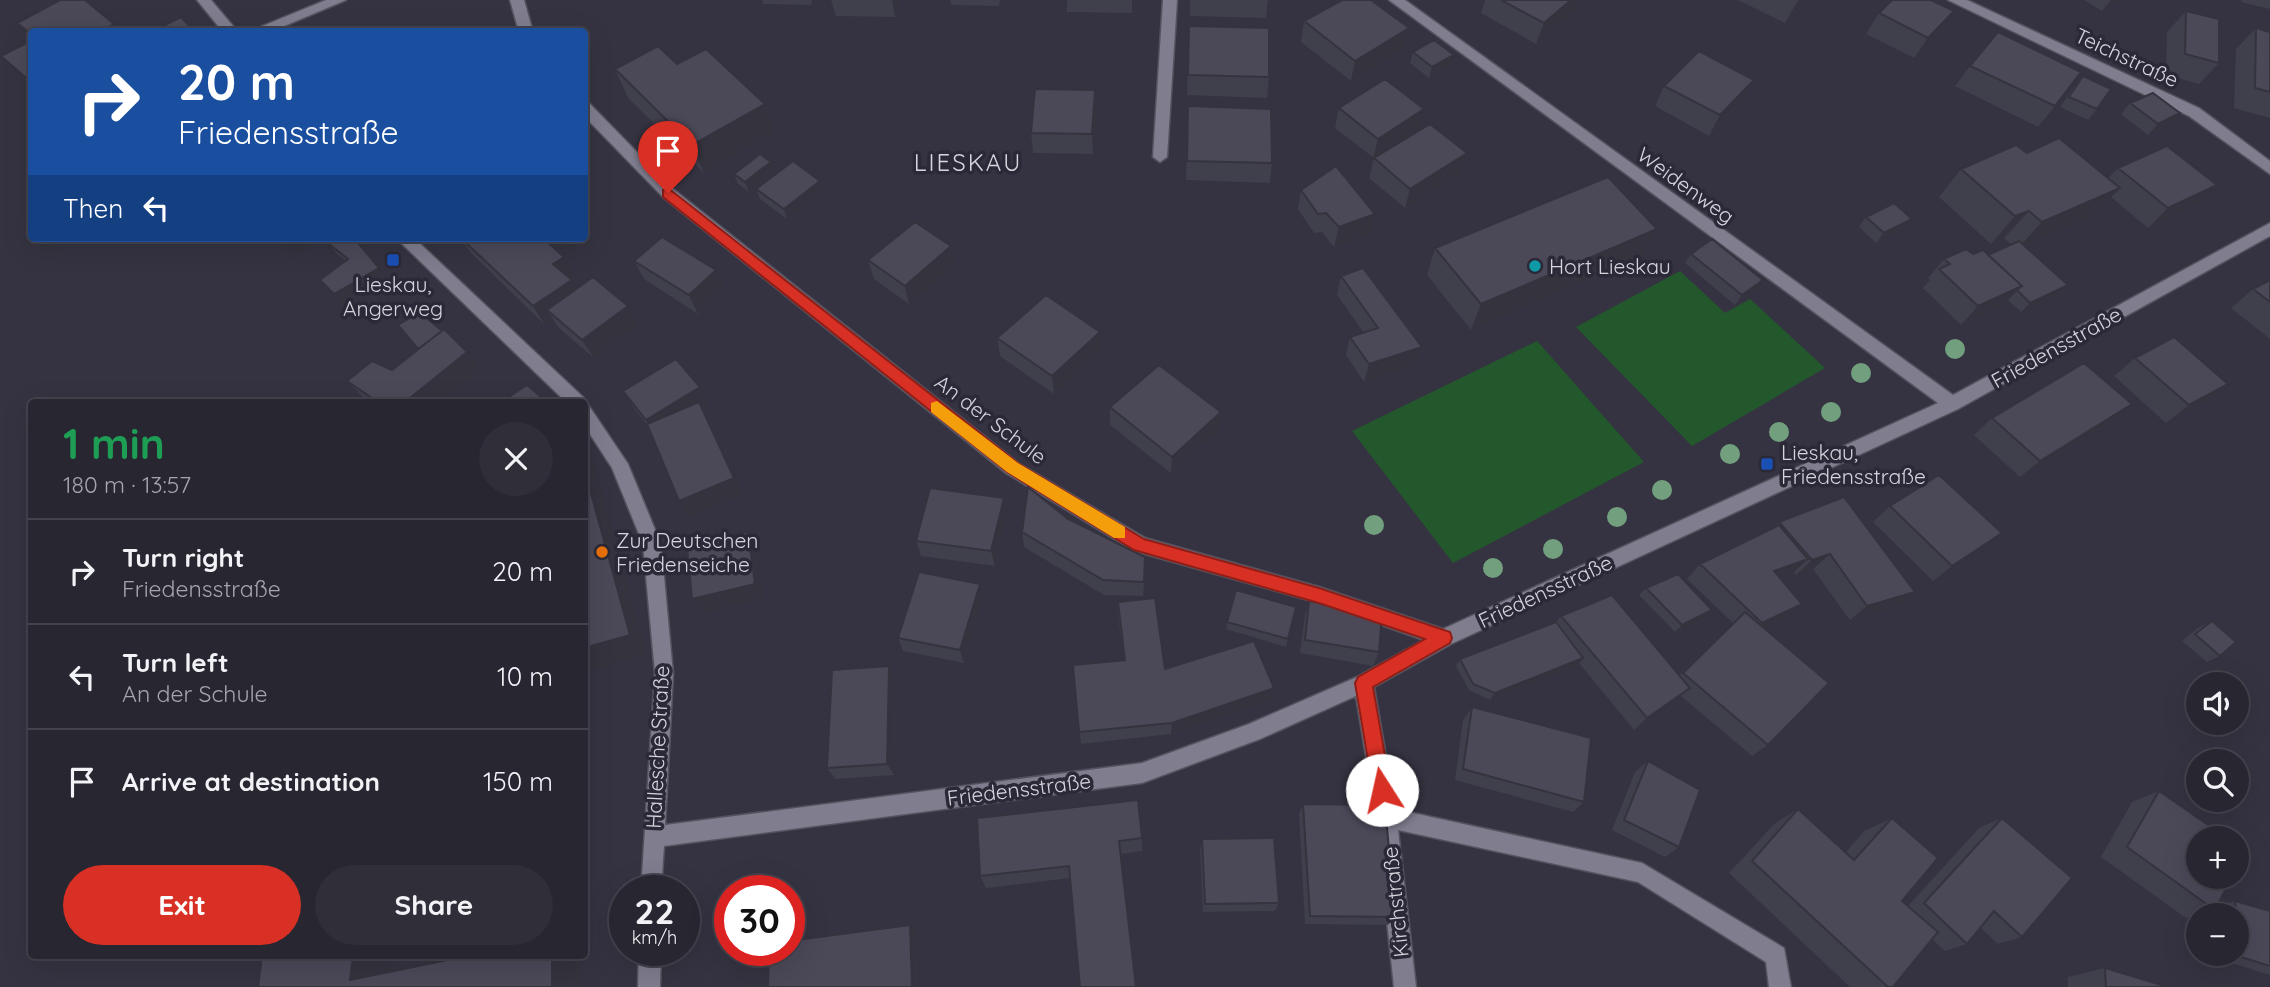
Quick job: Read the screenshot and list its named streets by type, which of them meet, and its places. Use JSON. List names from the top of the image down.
{
  "streets": {
    "street": [
      "Teichstraße",
      "Weidenweg",
      "Friedensstraße",
      "An der Schule",
      "Hallesche Straße",
      "Kirchstraße"
    ]
  },
  "crossings": [
    ["Weidenweg", "Friedensstraße"],
    ["Friedensstraße", "An der Schule"],
    ["Friedensstraße", "Hallesche Straße"],
    ["Friedensstraße", "Kirchstraße"]
  ],
  "districts": ["LIESKAU"],
  "places": {
    "transit": ["Lieskau, Angerweg", "Lieskau, Friedensstraße"],
    "other": ["Hort Lieskau", "Zur Deutschen Friedenseiche"]
  },
  "page": {
    "turn": ["20 m", "Friedensstraße"],
    "then": "Then",
    "heading": ["1 min", "180 m · 13:57"],
    "list": [
      {
        "name": "Turn right",
        "note": "Friedensstraße",
        "value": "20 m"
      },
      {
        "name": "Turn left",
        "note": "An der Schule",
        "value": "10 m"
      },
      {
        "name": "Arrive at destination",
        "value": "150 m"
      }
    ],
    "map_buttons": ["+", "−"],
    "buttons": ["Exit", "Share"],
    "speed": "22 km/h",
    "limit": "30"
  }
}
